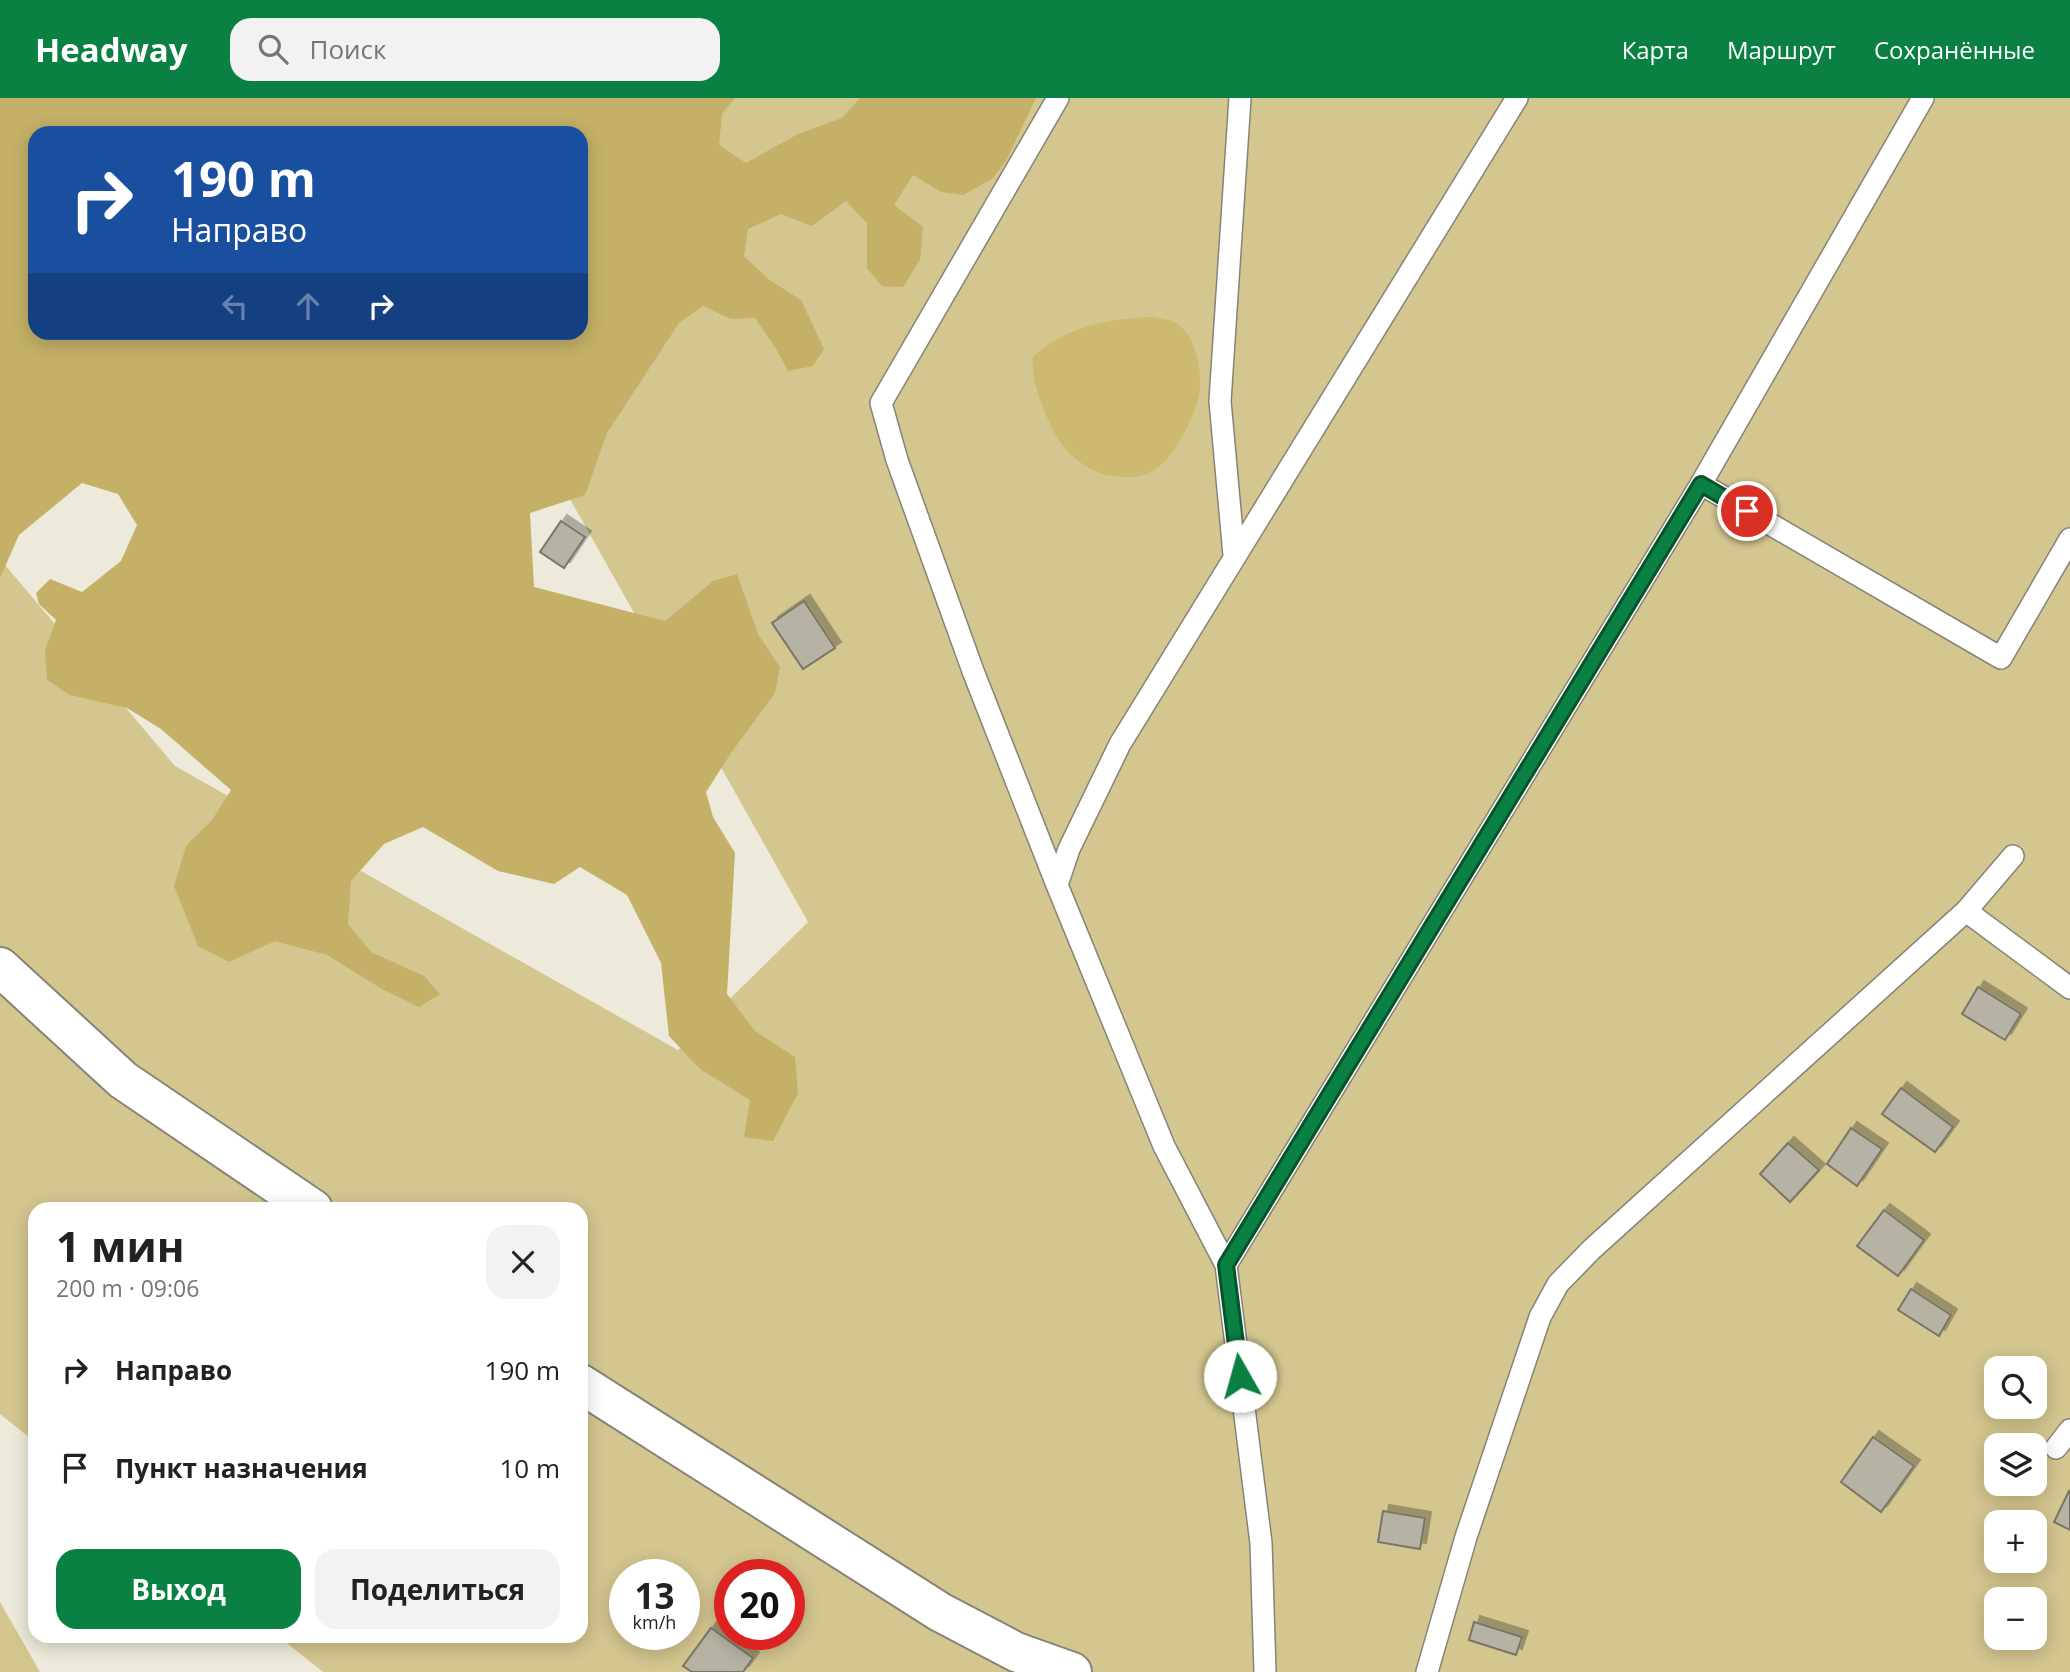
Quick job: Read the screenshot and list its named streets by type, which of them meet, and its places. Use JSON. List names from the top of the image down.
{
  "page": {
    "header": "Headway",
    "search": "Поиск",
    "nav": ["Карта", "Маршрут", "Сохранённые"],
    "turn": ["190 m", "Направо"],
    "heading": ["1 мин", "200 m · 09:06"],
    "list": [
      {
        "name": "Направо",
        "value": "190 m"
      },
      {
        "name": "Пункт назначения",
        "value": "10 m"
      }
    ],
    "map_buttons": ["+", "−"],
    "buttons": ["Выход", "Поделиться"],
    "speed": "13 km/h",
    "limit": "20"
  }
}
